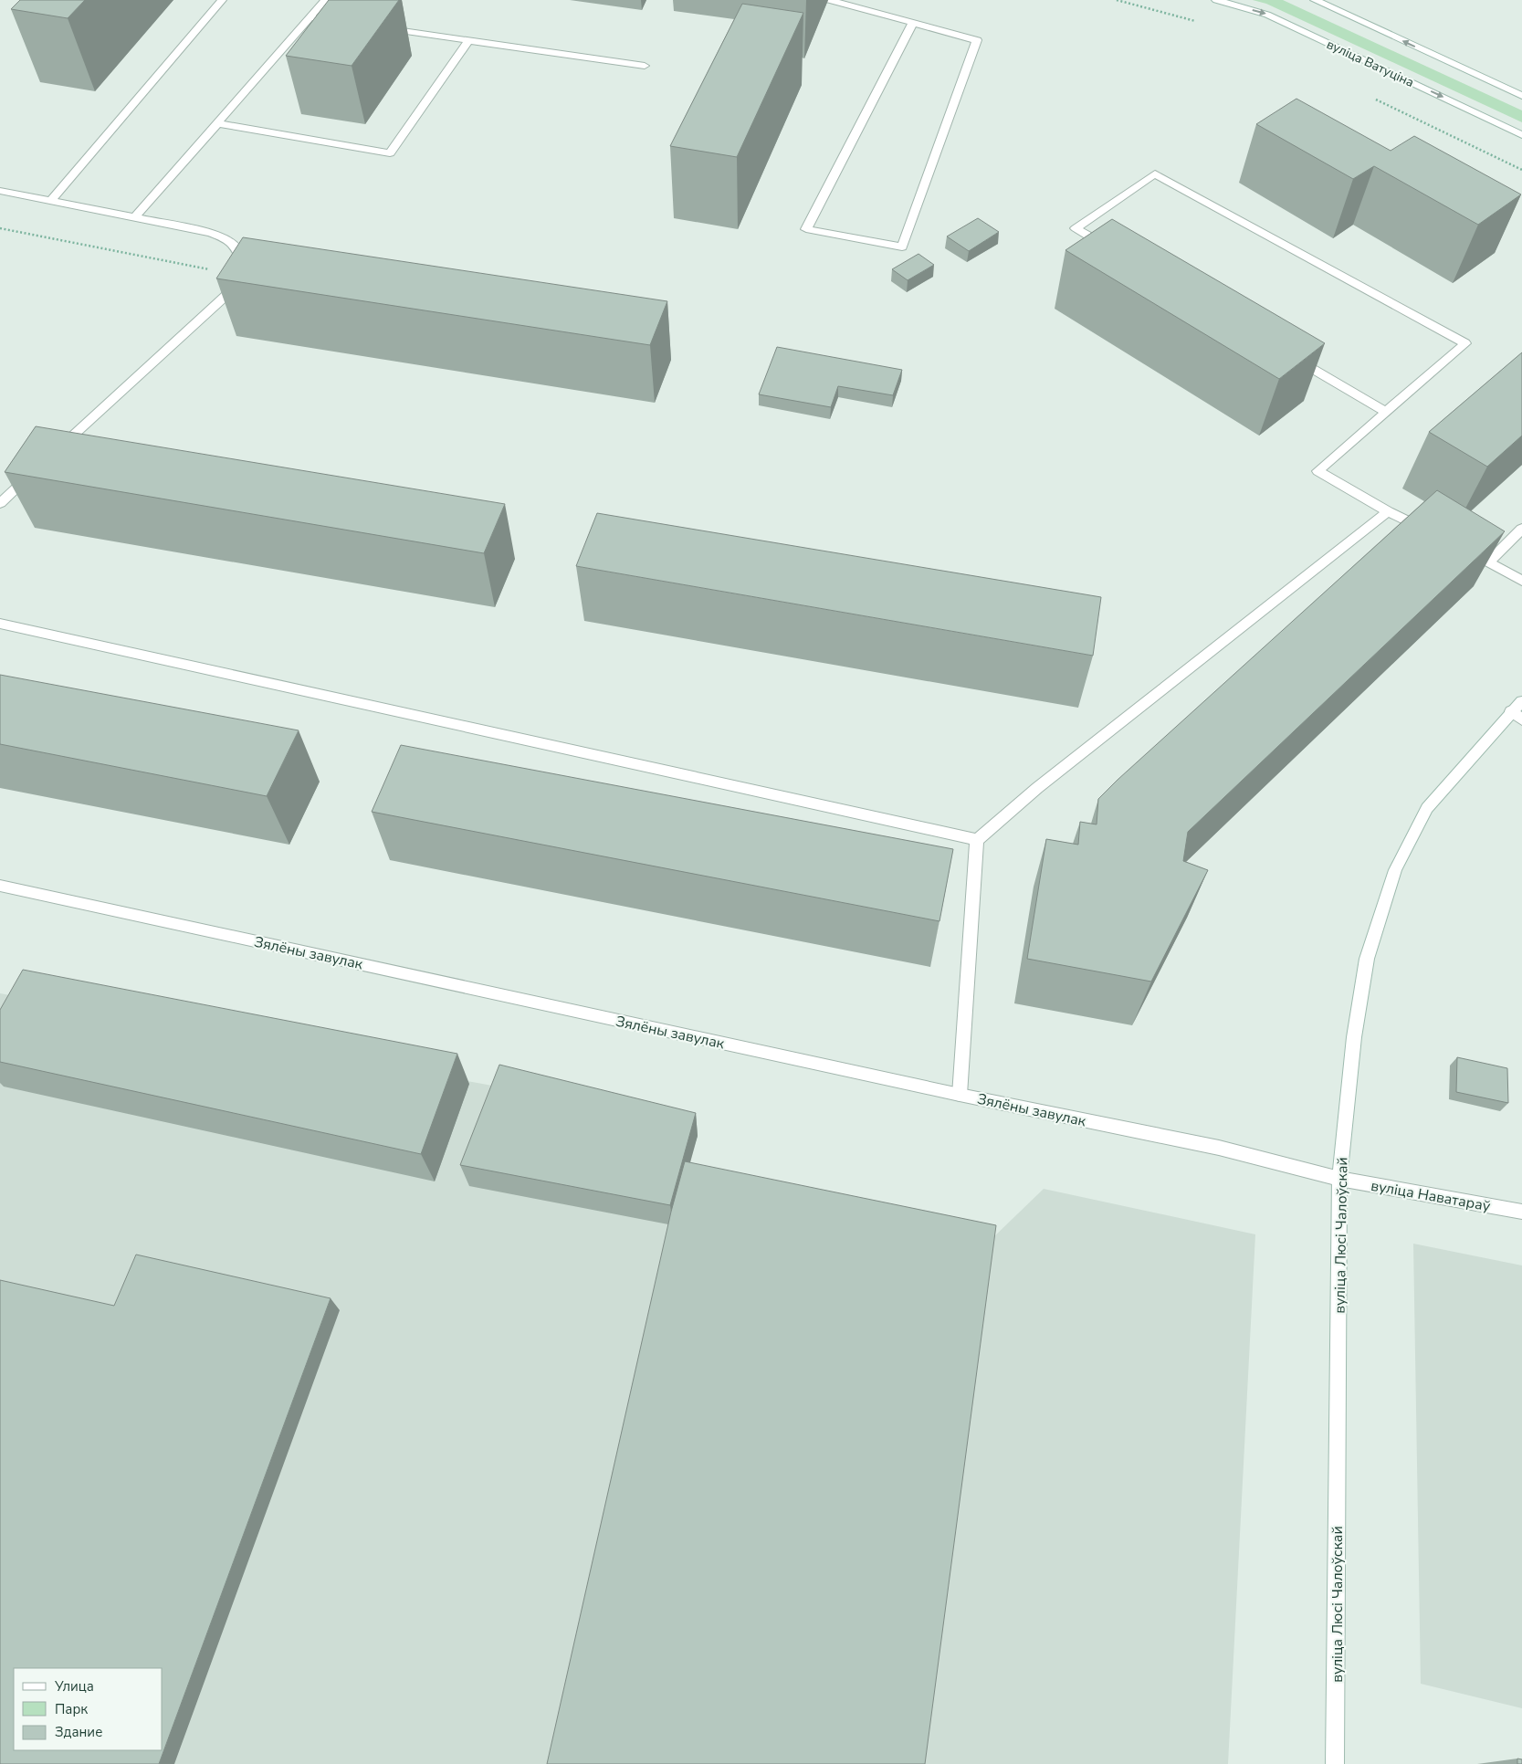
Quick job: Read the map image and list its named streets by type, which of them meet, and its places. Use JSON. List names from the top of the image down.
{
  "streets": {
    "street": [
      "вуліца Ватуціна",
      "Зялёны завулак",
      "вуліца Наватараў",
      "вуліца Люсі Чалоўскай"
    ]
  },
  "crossings": [
    ["Зялёны завулак", "вуліца Наватараў"],
    ["Зялёны завулак", "вуліца Люсі Чалоўскай"],
    ["вуліца Наватараў", "вуліца Люсі Чалоўскай"]
  ],
  "legend": ["Улица", "Парк", "Здание"]
}
